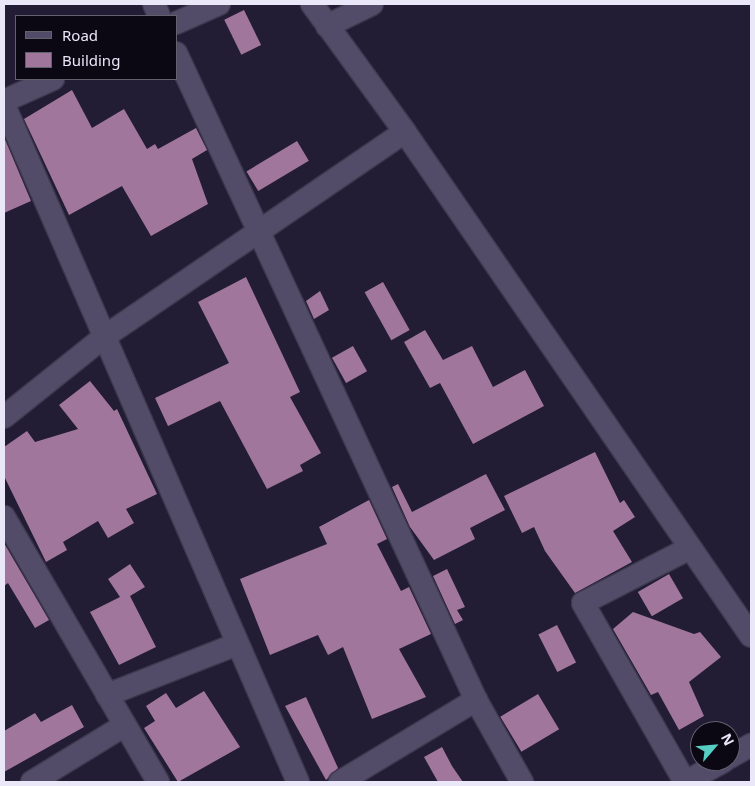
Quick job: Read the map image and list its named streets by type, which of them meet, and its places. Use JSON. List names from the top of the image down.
{
  "legend": ["Road", "Building"],
  "north": "top right"
}
